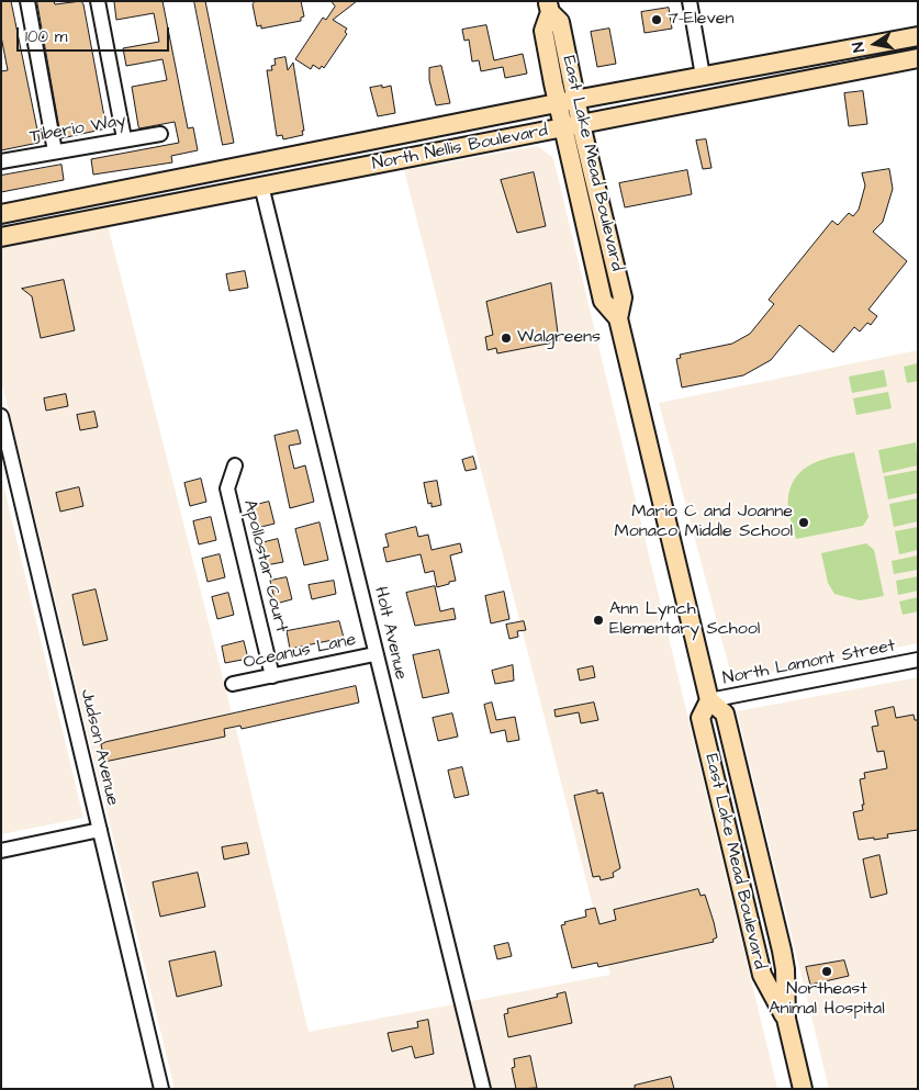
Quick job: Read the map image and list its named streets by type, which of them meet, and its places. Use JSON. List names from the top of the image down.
{
  "streets": {
    "main road": ["North Nellis Boulevard", "East Lake Mead Boulevard"],
    "street": [
      "Tiberio Way",
      "Apollostar Court",
      "Holt Avenue",
      "Oceanus Lane",
      "North Lamont Street",
      "Judson Avenue"
    ]
  },
  "crossings": [
    ["North Nellis Boulevard", "East Lake Mead Boulevard"],
    ["North Nellis Boulevard", "Holt Avenue"],
    ["East Lake Mead Boulevard", "North Lamont Street"],
    ["Apollostar Court", "Oceanus Lane"],
    ["Holt Avenue", "Oceanus Lane"]
  ],
  "places": [
    "7-Eleven",
    "Walgreens",
    "Mario C and Joanne Monaco Middle School",
    "Ann Lynch Elementary School",
    "Northeast Animal Hospital"
  ],
  "scale_bar": "100 m",
  "north": "left"
}
